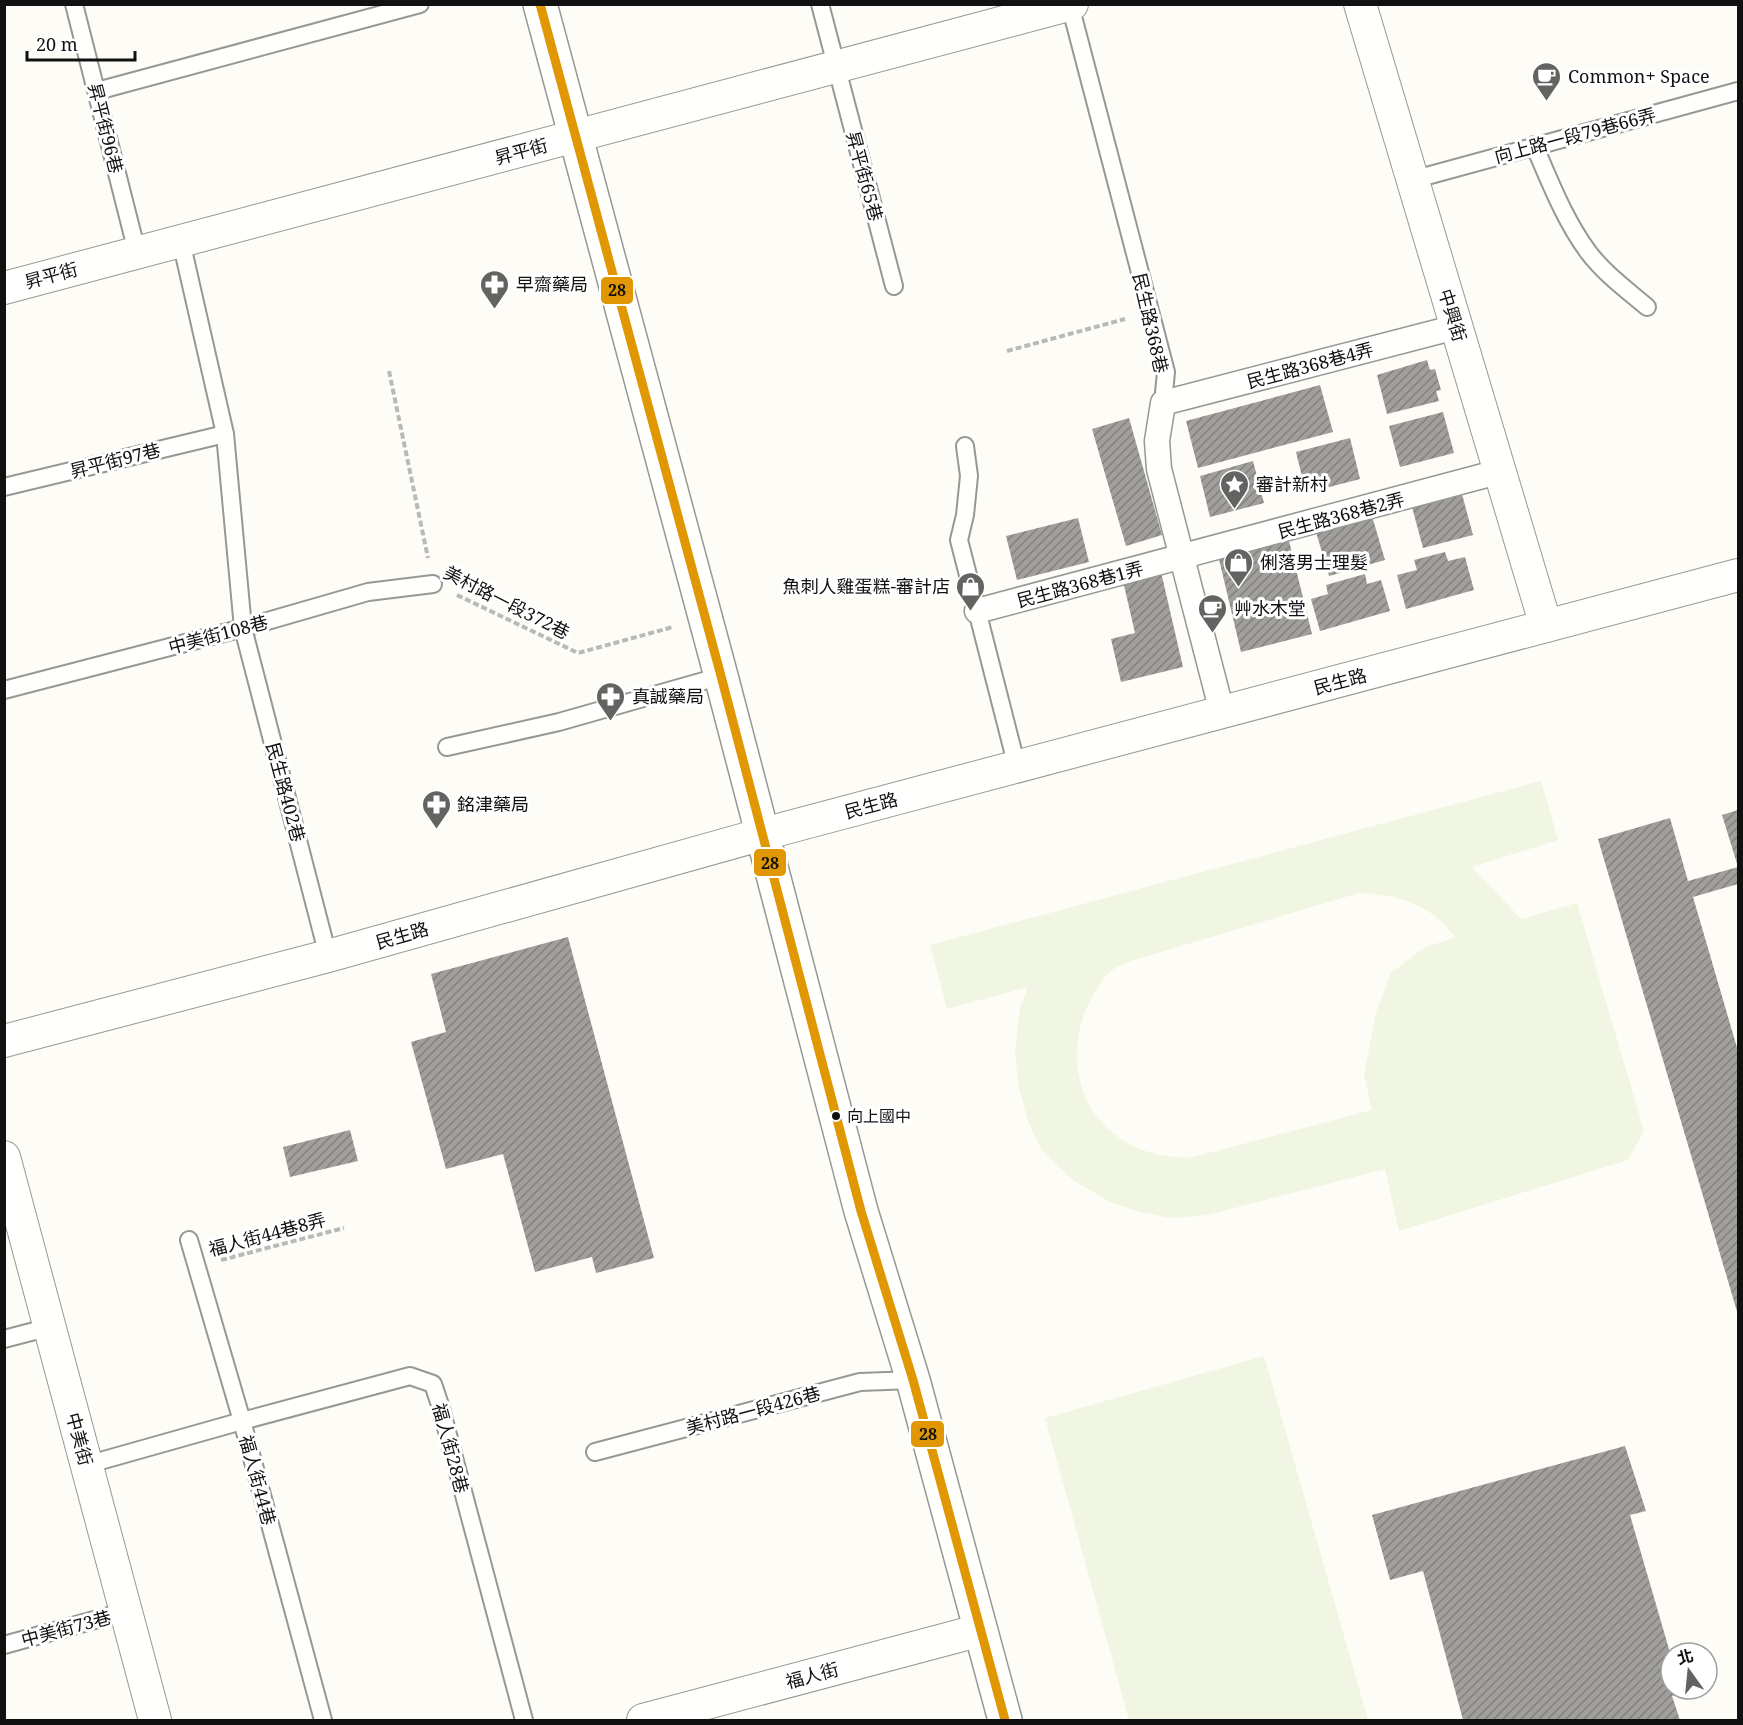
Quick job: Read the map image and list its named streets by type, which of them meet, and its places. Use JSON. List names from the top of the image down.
{
  "streets": {
    "street": [
      "昇平街",
      "中興街",
      "民生路368巷",
      "民生路368巷4弄",
      "民生路368巷2弄",
      "民生路368巷1弄",
      "民生路",
      "中美街",
      "福人街"
    ],
    "lane": [
      "昇平街96巷",
      "向上路一段79巷66弄",
      "昇平街65巷",
      "昇平街97巷",
      "中美街108巷",
      "民生路402巷",
      "美村路一段426巷",
      "福人街28巷",
      "福人街44巷",
      "中美街73巷"
    ],
    "path": ["美村路一段372巷", "福人街44巷8弄"]
  },
  "crossings": [
    ["昇平街96巷", "昇平街"],
    ["向上路一段79巷66弄", "中興街"],
    ["昇平街", "昇平街65巷"],
    ["昇平街", "民生路368巷"],
    ["中興街", "民生路368巷4弄"],
    ["中興街", "民生路368巷2弄"],
    ["中興街", "民生路"],
    ["民生路368巷", "民生路368巷4弄"],
    ["民生路368巷", "民生路368巷2弄"],
    ["民生路368巷", "民生路368巷1弄"],
    ["民生路368巷", "民生路"],
    ["民生路368巷2弄", "民生路368巷1弄"],
    ["美村路一段372巷", "中美街108巷"],
    ["中美街108巷", "民生路402巷"],
    ["民生路", "民生路402巷"],
    ["福人街44巷8弄", "福人街44巷"],
    ["中美街", "福人街28巷"],
    ["中美街", "中美街73巷"],
    ["福人街28巷", "福人街44巷"]
  ],
  "places": {
    "cafe": ["Common+ Space", "艸水木堂"],
    "pharmacy": ["早齋藥局", "真誠藥局", "銘津藥局"],
    "place": ["審計新村"],
    "shop": ["俐落男士理髮", "魚刺人雞蛋糕-審計店"],
    "other": ["向上國中"]
  },
  "lines": ["transit line 28"],
  "scale_bar": "20 m",
  "north": "top"
}
